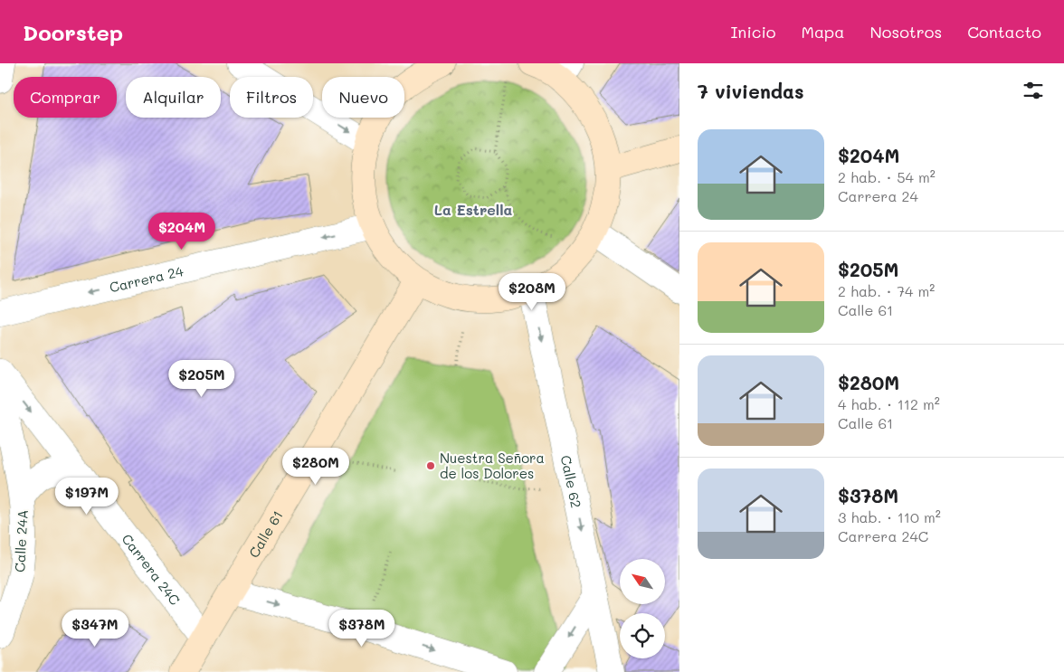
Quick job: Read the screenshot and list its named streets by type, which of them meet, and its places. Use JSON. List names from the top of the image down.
{
  "streets": {
    "street": [
      "Carrera 24",
      "Calle 62",
      "Calle 61",
      "Calle 24A",
      "Carrera 24C"
    ]
  },
  "crossings": [
    ["Calle 61", "Carrera 24C"],
    ["Calle 24A", "Carrera 24C"]
  ],
  "one_way": ["Carrera 24", "Calle 62", "Carrera 24C"],
  "districts": ["La Estrella"],
  "places": ["Nuestra Señora de los Dolores"],
  "north": "top left",
  "page": {
    "header": "Doorstep",
    "nav": [
      "Inicio",
      "Mapa",
      "Nosotros",
      "Contacto"
    ],
    "heading": "7 viviendas",
    "chip": [
      "Comprar",
      "Alquilar",
      "Filtros",
      "Nuevo"
    ],
    "list": [
      {
        "name": "$204M",
        "note": "2 hab. · 54 m² · Carrera 24"
      },
      {
        "name": "$205M",
        "note": "2 hab. · 74 m² · Calle 61"
      },
      {
        "name": "$280M",
        "note": "4 hab. · 112 m² · Calle 61"
      },
      {
        "name": "$378M",
        "note": "3 hab. · 110 m² · Carrera 24C"
      }
    ],
    "price": [
      "$204M",
      "$208M",
      "$205M",
      "$280M",
      "$197M",
      "$347M",
      "$378M"
    ]
  }
}
